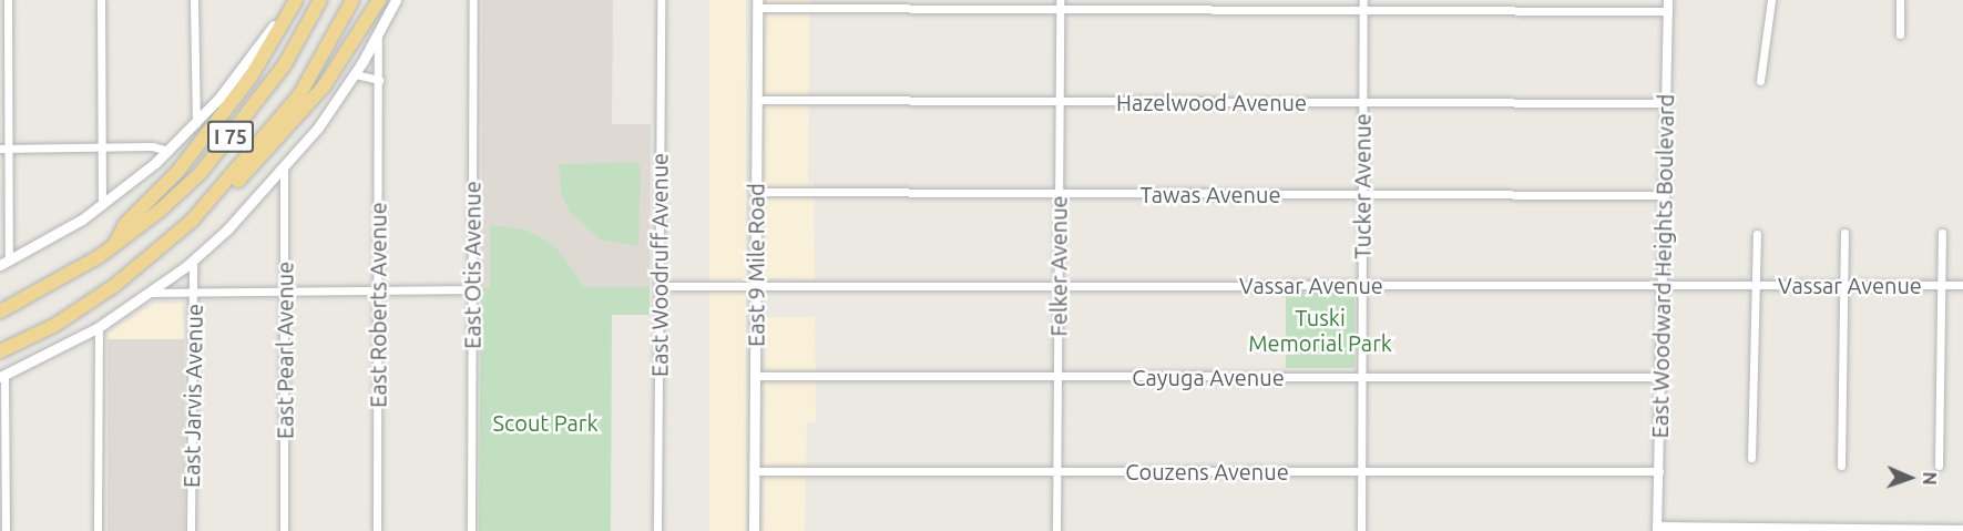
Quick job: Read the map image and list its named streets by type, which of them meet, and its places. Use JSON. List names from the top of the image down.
{
  "streets": {
    "highway": ["I 75"],
    "main road": ["East 9 Mile Road"],
    "street": [
      "Hazelwood Avenue",
      "Tucker Avenue",
      "Tawas Avenue",
      "East Otis Avenue",
      "East Woodruff Avenue",
      "Felker Avenue",
      "East Woodward Heights Boulevard",
      "Vassar Avenue",
      "East Roberts Avenue",
      "East Pearl Avenue",
      "Cayuga Avenue",
      "East Jarvis Avenue",
      "Couzens Avenue"
    ]
  },
  "crossings": [
    ["Hazelwood Avenue", "Tucker Avenue"],
    ["Hazelwood Avenue", "East 9 Mile Road"],
    ["Hazelwood Avenue", "Felker Avenue"],
    ["Hazelwood Avenue", "East Woodward Heights Boulevard"],
    ["Tucker Avenue", "Tawas Avenue"],
    ["Tucker Avenue", "Vassar Avenue"],
    ["Tucker Avenue", "Cayuga Avenue"],
    ["Tucker Avenue", "Couzens Avenue"],
    ["Tawas Avenue", "East 9 Mile Road"],
    ["Tawas Avenue", "Felker Avenue"],
    ["Tawas Avenue", "East Woodward Heights Boulevard"],
    ["East Woodruff Avenue", "Vassar Avenue"],
    ["East 9 Mile Road", "Vassar Avenue"],
    ["East 9 Mile Road", "Cayuga Avenue"],
    ["East 9 Mile Road", "Couzens Avenue"],
    ["Felker Avenue", "Vassar Avenue"],
    ["Felker Avenue", "Cayuga Avenue"],
    ["Felker Avenue", "Couzens Avenue"],
    ["East Woodward Heights Boulevard", "Vassar Avenue"],
    ["East Woodward Heights Boulevard", "Cayuga Avenue"],
    ["East Woodward Heights Boulevard", "Couzens Avenue"]
  ],
  "parks": ["Tuski Memorial Park", "Scout Park"],
  "north": "right"
}
